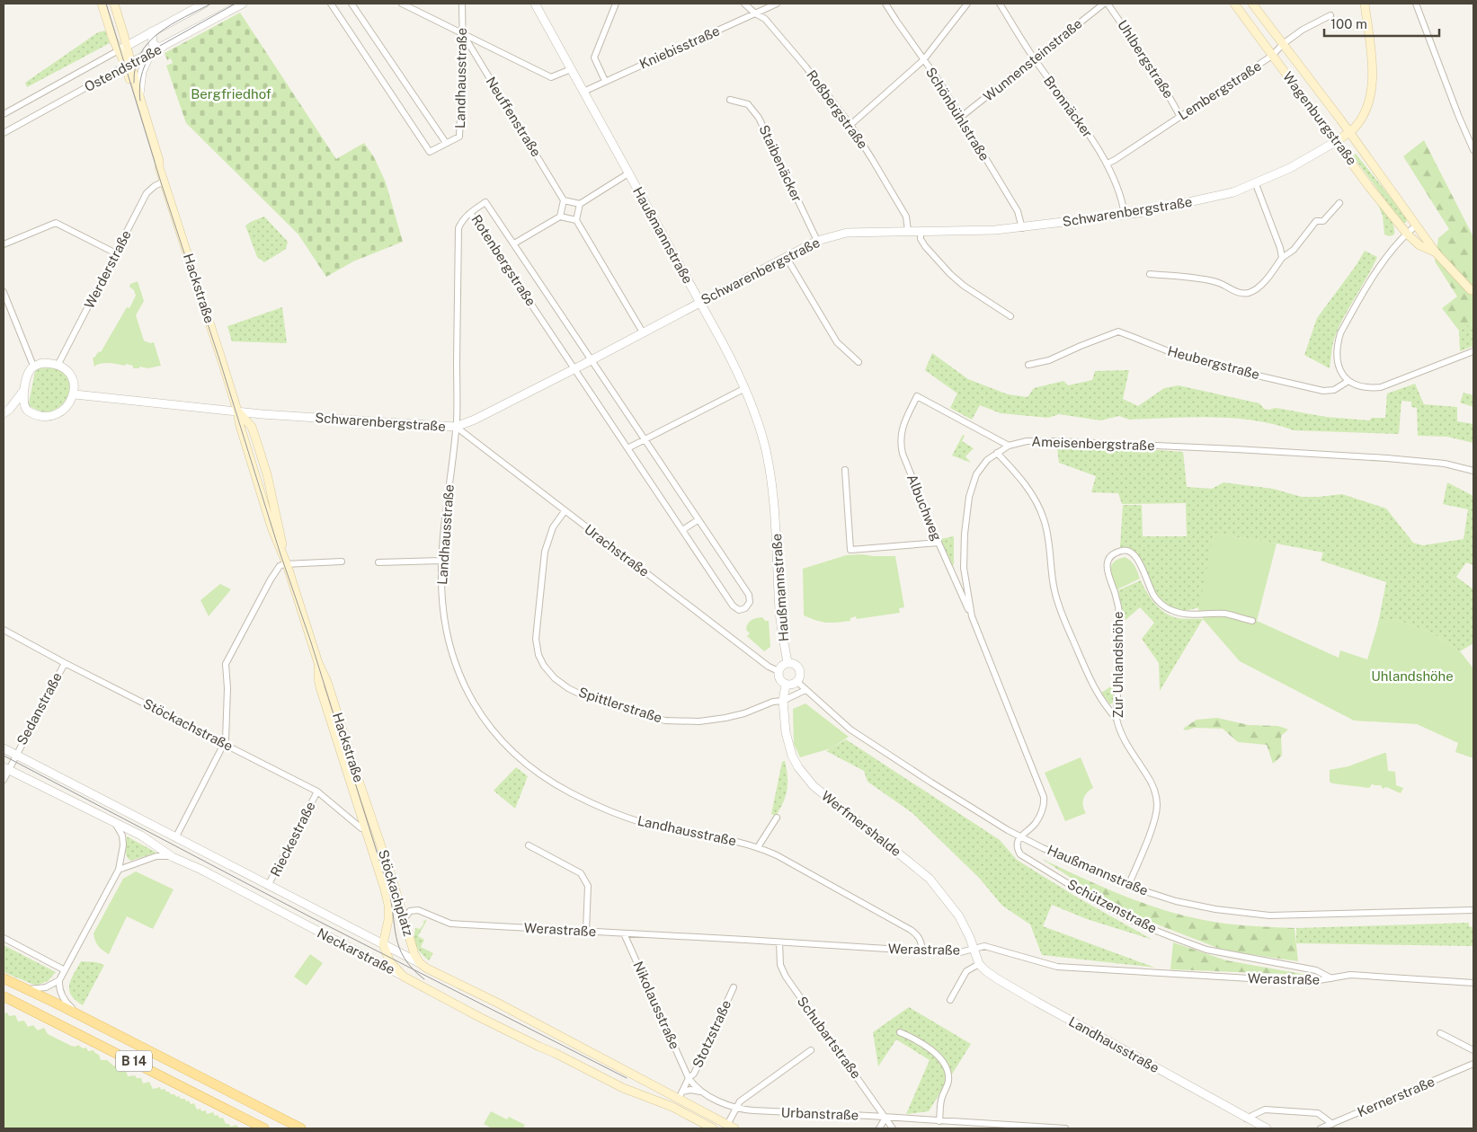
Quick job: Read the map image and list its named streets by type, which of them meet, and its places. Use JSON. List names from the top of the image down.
{
  "streets": {
    "main road": [
      "Wagenburgstraße",
      "Schwarenbergstraße",
      "Hackstraße",
      "Stöckachplatz",
      "Neckarstraße",
      "B 14"
    ],
    "street": [
      "Kniebisstraße",
      "Uhlbergstraße",
      "Wunnensteinstraße",
      "Ostendstraße",
      "Landhausstraße",
      "Lembergstraße",
      "Bronnäcker",
      "Roßbergstraße",
      "Schönbühlstraße",
      "Neuffenstraße",
      "Staibenäcker",
      "Haußmannstraße",
      "Rotenbergstraße",
      "Werderstraße",
      "Heubergstraße",
      "Ameisenbergstraße",
      "Albuchweg",
      "Urachstraße",
      "Zur Uhlandshöhe",
      "Spittlerstraße",
      "Sedanstraße",
      "Stöckachstraße",
      "Werfmershalde",
      "Rieckestraße",
      "Schützenstraße",
      "Werastraße",
      "Nikolausstraße",
      "Stotzstraße",
      "Schubartstraße",
      "Kernerstraße",
      "Urbanstraße"
    ]
  },
  "crossings": [
    ["Kniebisstraße", "Roßbergstraße"],
    ["Kniebisstraße", "Haußmannstraße"],
    ["Uhlbergstraße", "Lembergstraße"],
    ["Wunnensteinstraße", "Bronnäcker"],
    ["Wunnensteinstraße", "Schönbühlstraße"],
    ["Ostendstraße", "Hackstraße"],
    ["Landhausstraße", "Neuffenstraße"],
    ["Landhausstraße", "Schwarenbergstraße"],
    ["Landhausstraße", "Rotenbergstraße"],
    ["Landhausstraße", "Urachstraße"],
    ["Landhausstraße", "Werastraße"],
    ["Lembergstraße", "Bronnäcker"],
    ["Lembergstraße", "Wagenburgstraße"],
    ["Bronnäcker", "Schwarenbergstraße"],
    ["Roßbergstraße", "Schwarenbergstraße"],
    ["Schönbühlstraße", "Schwarenbergstraße"],
    ["Wagenburgstraße", "Schwarenbergstraße"],
    ["Staibenäcker", "Schwarenbergstraße"],
    ["Schwarenbergstraße", "Haußmannstraße"],
    ["Schwarenbergstraße", "Rotenbergstraße"],
    ["Schwarenbergstraße", "Werderstraße"],
    ["Schwarenbergstraße", "Hackstraße"],
    ["Schwarenbergstraße", "Urachstraße"],
    ["Haußmannstraße", "Ameisenbergstraße"],
    ["Haußmannstraße", "Urachstraße"],
    ["Haußmannstraße", "Zur Uhlandshöhe"],
    ["Haußmannstraße", "Spittlerstraße"],
    ["Haußmannstraße", "Werfmershalde"],
    ["Haußmannstraße", "Schützenstraße"],
    ["Werderstraße", "Hackstraße"],
    ["Hackstraße", "Stöckachstraße"],
    ["Hackstraße", "Stöckachplatz"],
    ["Hackstraße", "Neckarstraße"],
    ["Ameisenbergstraße", "Albuchweg"],
    ["Ameisenbergstraße", "Schützenstraße"],
    ["Urachstraße", "Spittlerstraße"],
    ["Urachstraße", "Werfmershalde"],
    ["Spittlerstraße", "Werfmershalde"],
    ["Sedanstraße", "Stöckachstraße"],
    ["Sedanstraße", "Neckarstraße"],
    ["Stöckachstraße", "Rieckestraße"],
    ["Werfmershalde", "Werastraße"],
    ["Rieckestraße", "Neckarstraße"],
    ["Stöckachplatz", "Werastraße"],
    ["Stöckachplatz", "Neckarstraße"],
    ["Schützenstraße", "Werastraße"],
    ["Werastraße", "Nikolausstraße"],
    ["Werastraße", "Schubartstraße"],
    ["Neckarstraße", "Nikolausstraße"],
    ["Neckarstraße", "Stotzstraße"],
    ["Neckarstraße", "Urbanstraße"],
    ["Nikolausstraße", "Stotzstraße"],
    ["Schubartstraße", "Urbanstraße"]
  ],
  "parks": ["Bergfriedhof", "Uhlandshöhe"],
  "scale_bar": "100 m"
}
